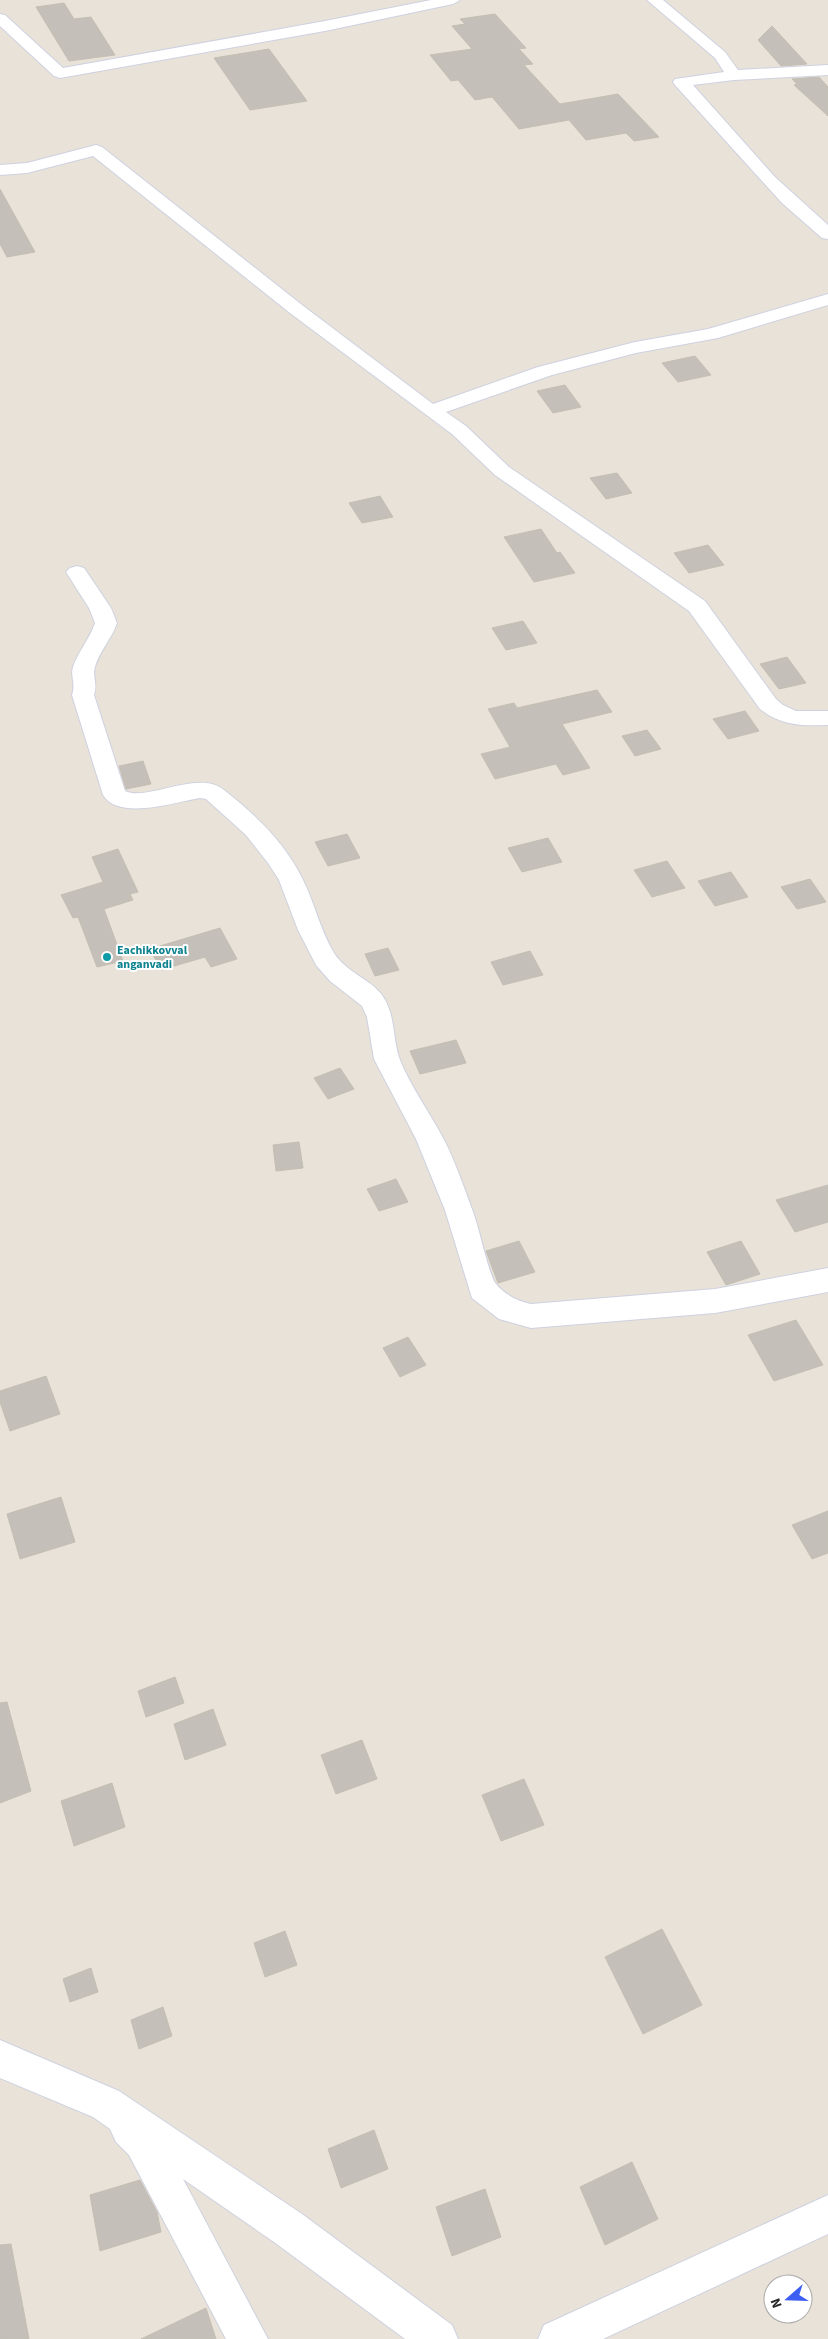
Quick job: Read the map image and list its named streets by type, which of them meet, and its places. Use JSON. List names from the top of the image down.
{
  "places": ["Eachikkovval anganvadi"],
  "north": "left"
}
